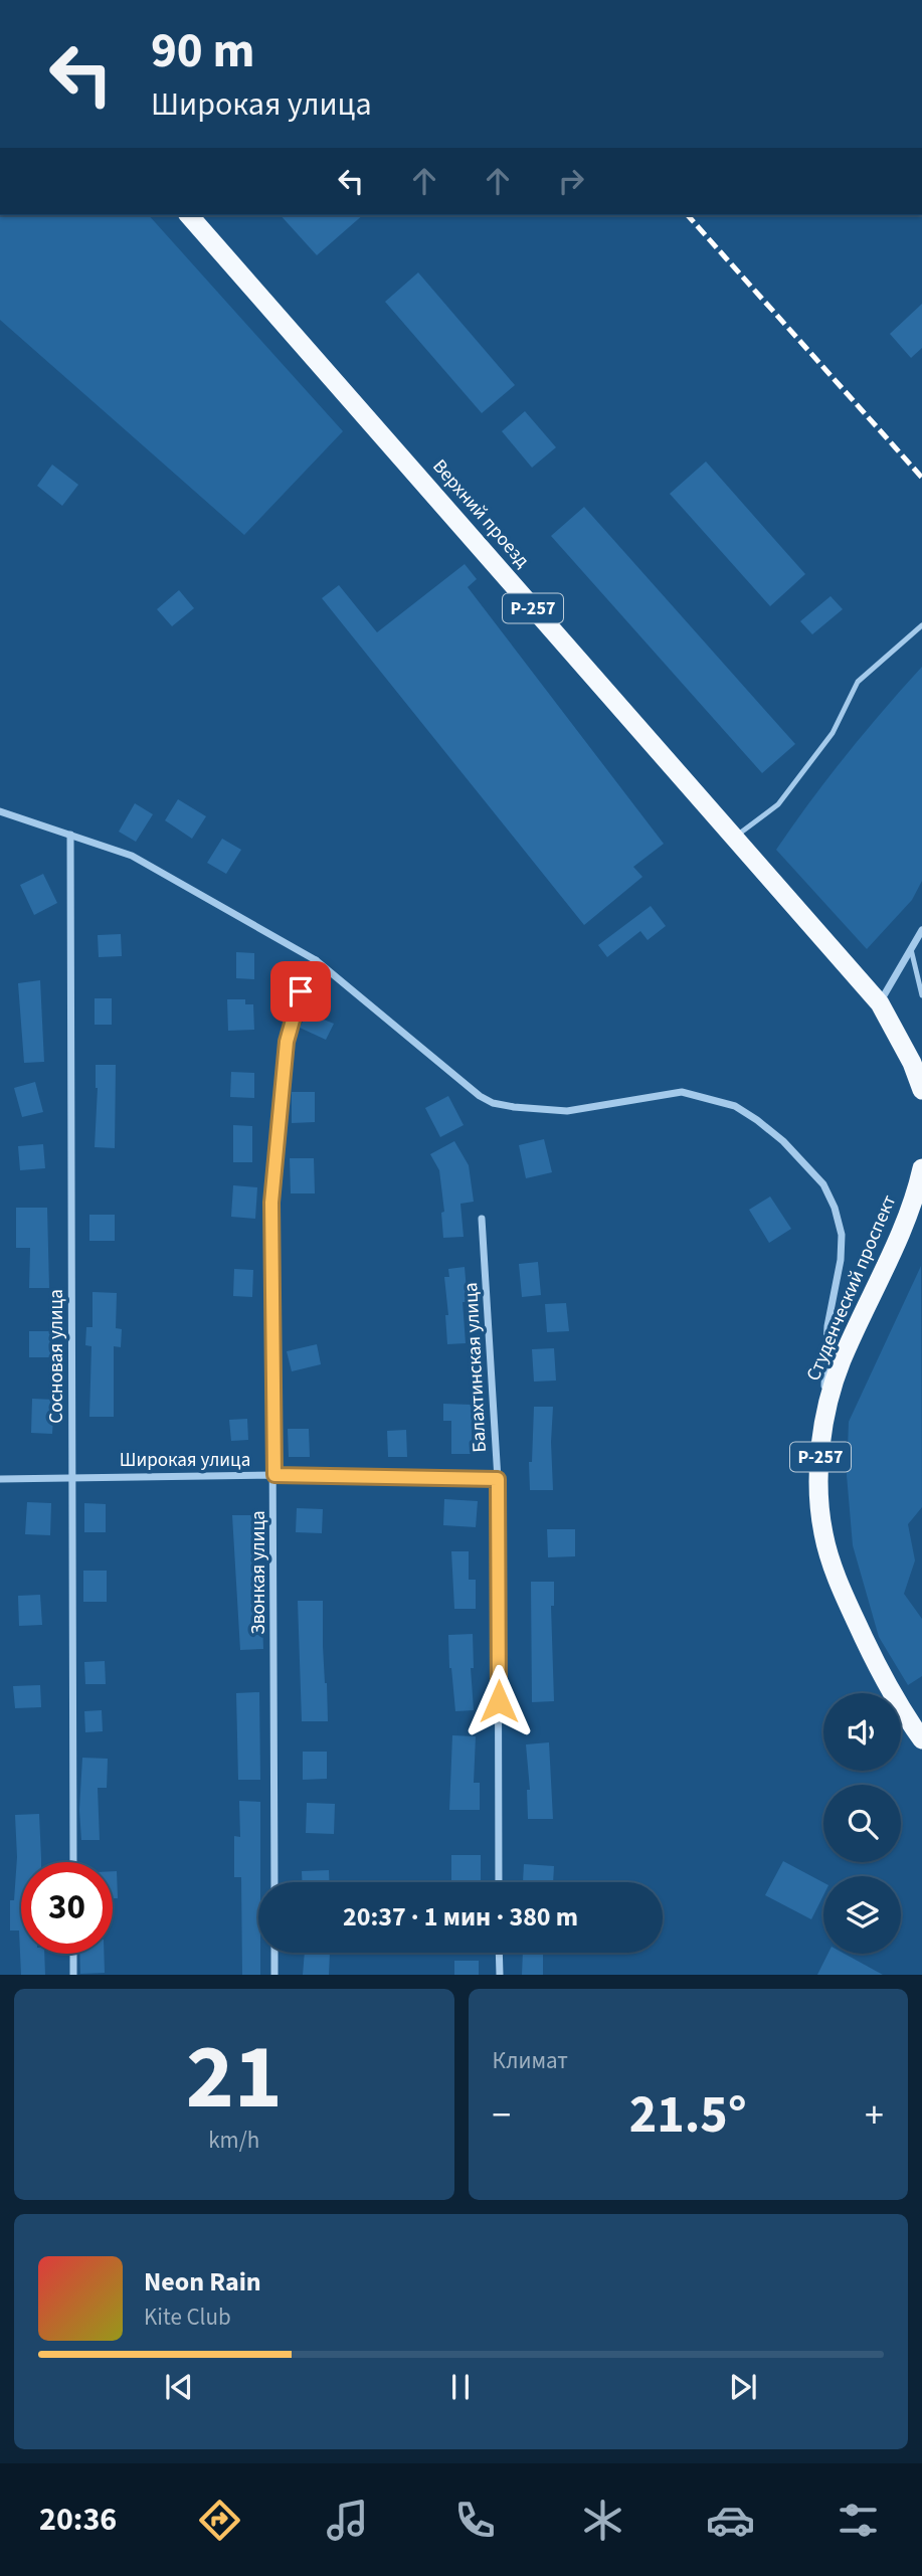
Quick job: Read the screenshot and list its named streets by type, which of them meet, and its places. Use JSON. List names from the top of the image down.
{
  "streets": {
    "highway": ["Верхний проезд", "Р-257", "Студенческий проспект"],
    "street": [
      "Сосновая улица",
      "Балахтинская улица",
      "Широкая улица",
      "Звонкая улица"
    ]
  },
  "crossings": [
    ["Верхний проезд", "Р-257"],
    ["Сосновая улица", "Широкая улица"],
    ["Балахтинская улица", "Широкая улица"],
    ["Широкая улица", "Звонкая улица"]
  ],
  "page": {
    "turn": ["90 m", "Широкая улица"],
    "limit": "30",
    "trip": "20:37 · 1 мин · 380 m",
    "tile": [
      ["21", "km/h"],
      "Климат"
    ],
    "heat": ["−", "21.5°", "+"],
    "song": ["Neon Rain", "Kite Club"],
    "tabs": "20:36"
  }
}
